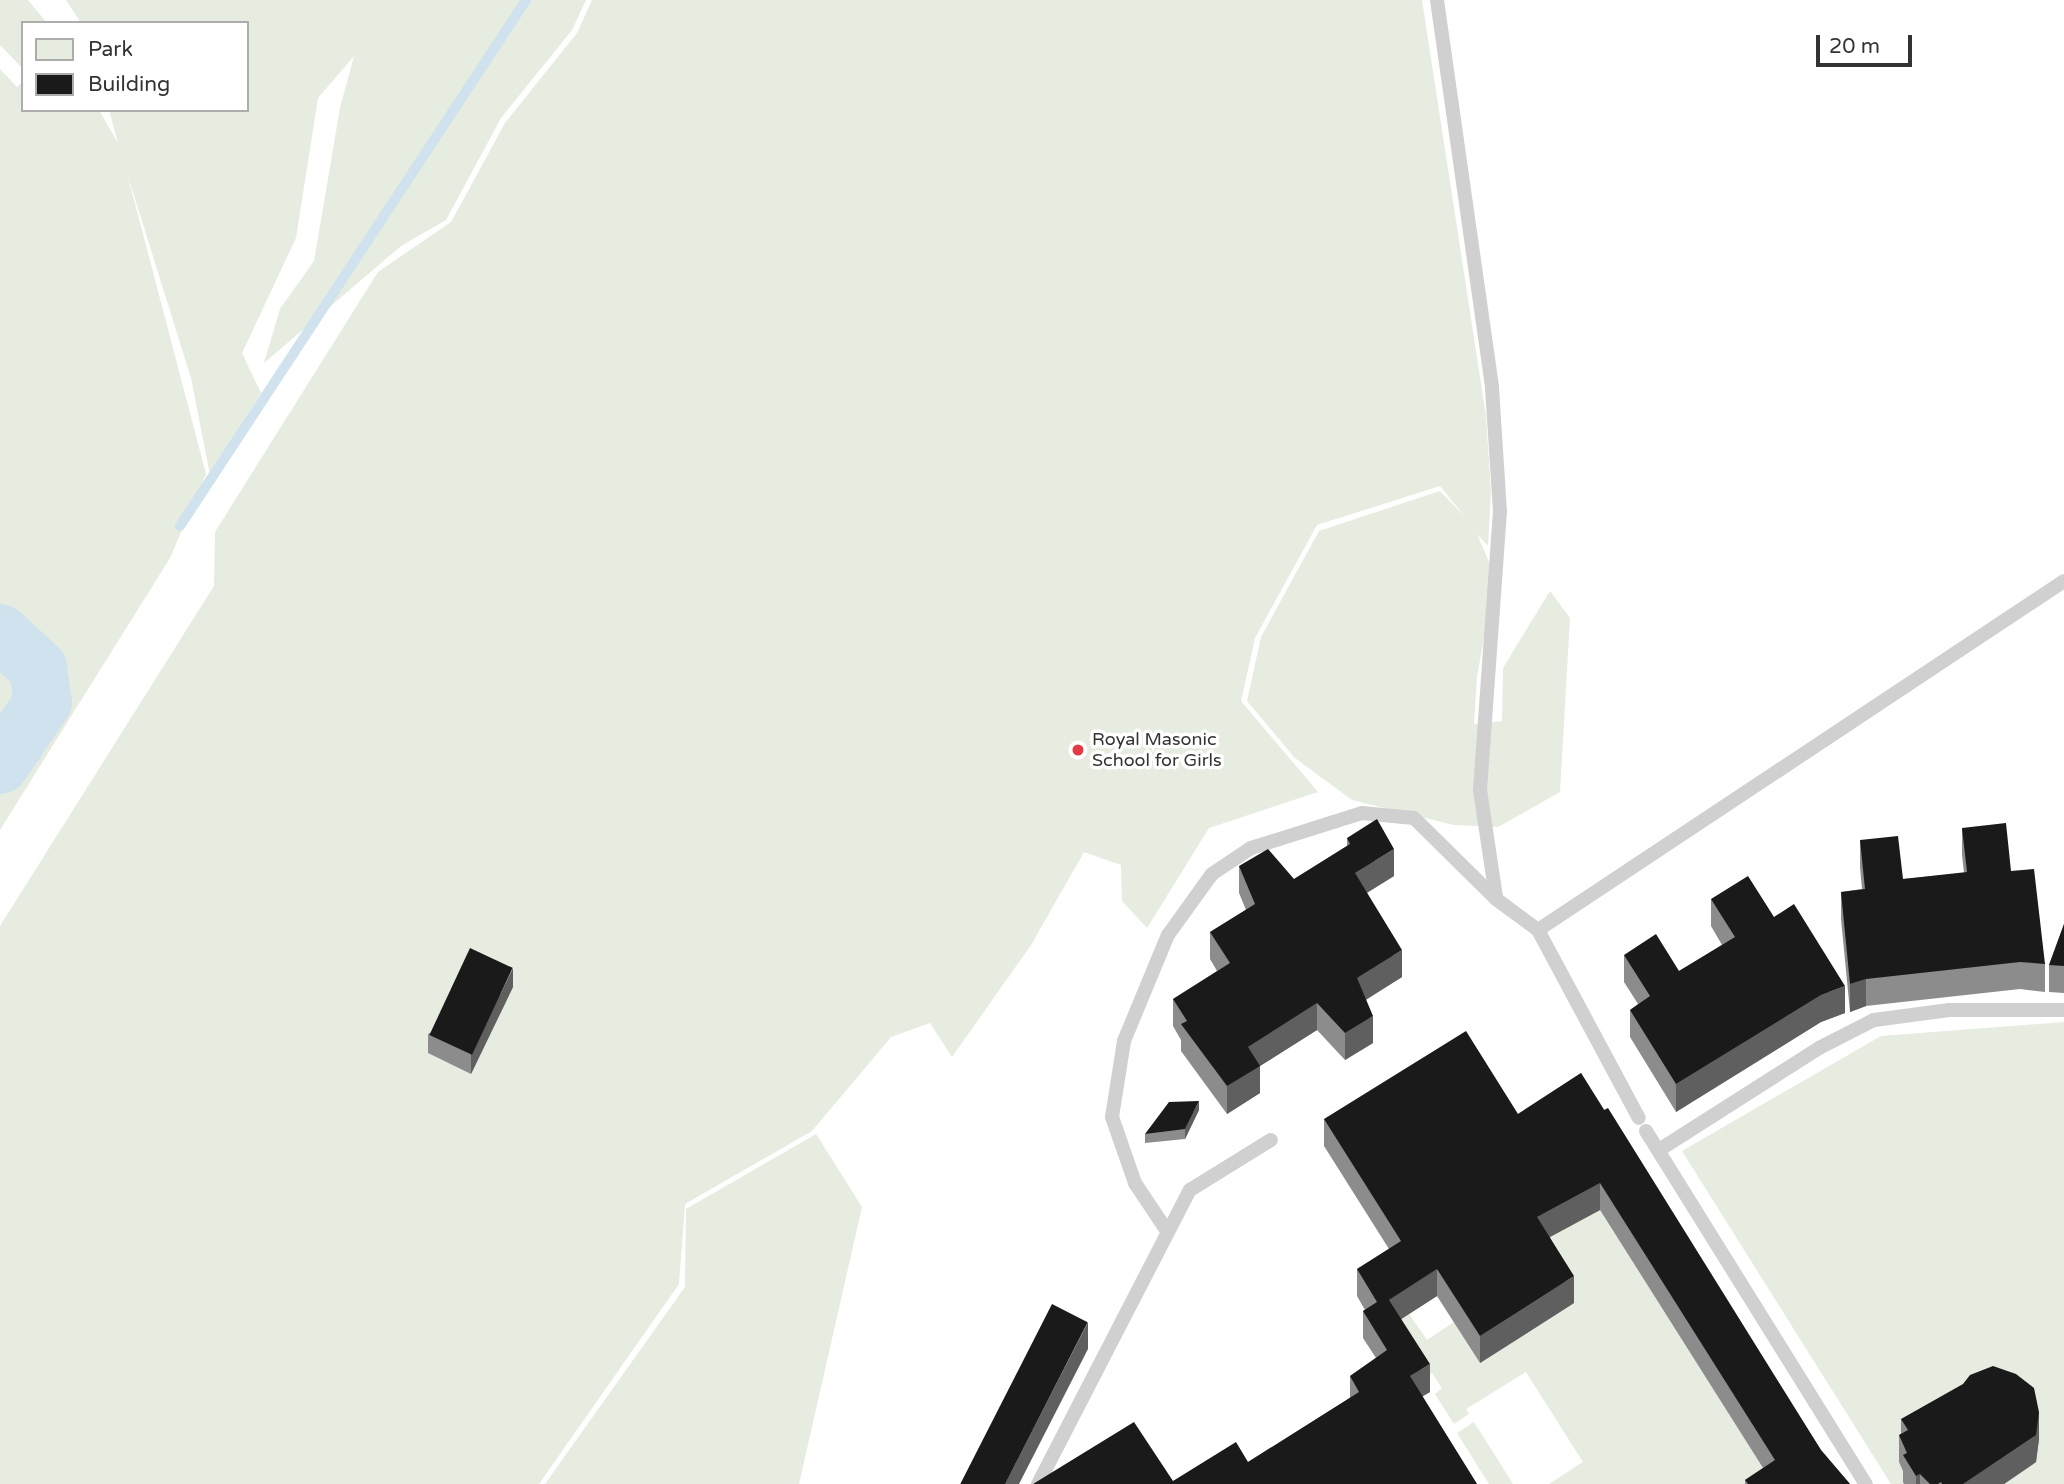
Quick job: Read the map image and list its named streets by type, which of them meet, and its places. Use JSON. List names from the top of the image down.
{
  "places": ["Royal Masonic School for Girls"],
  "legend": ["Park", "Building"],
  "scale_bar": "20 m"
}
